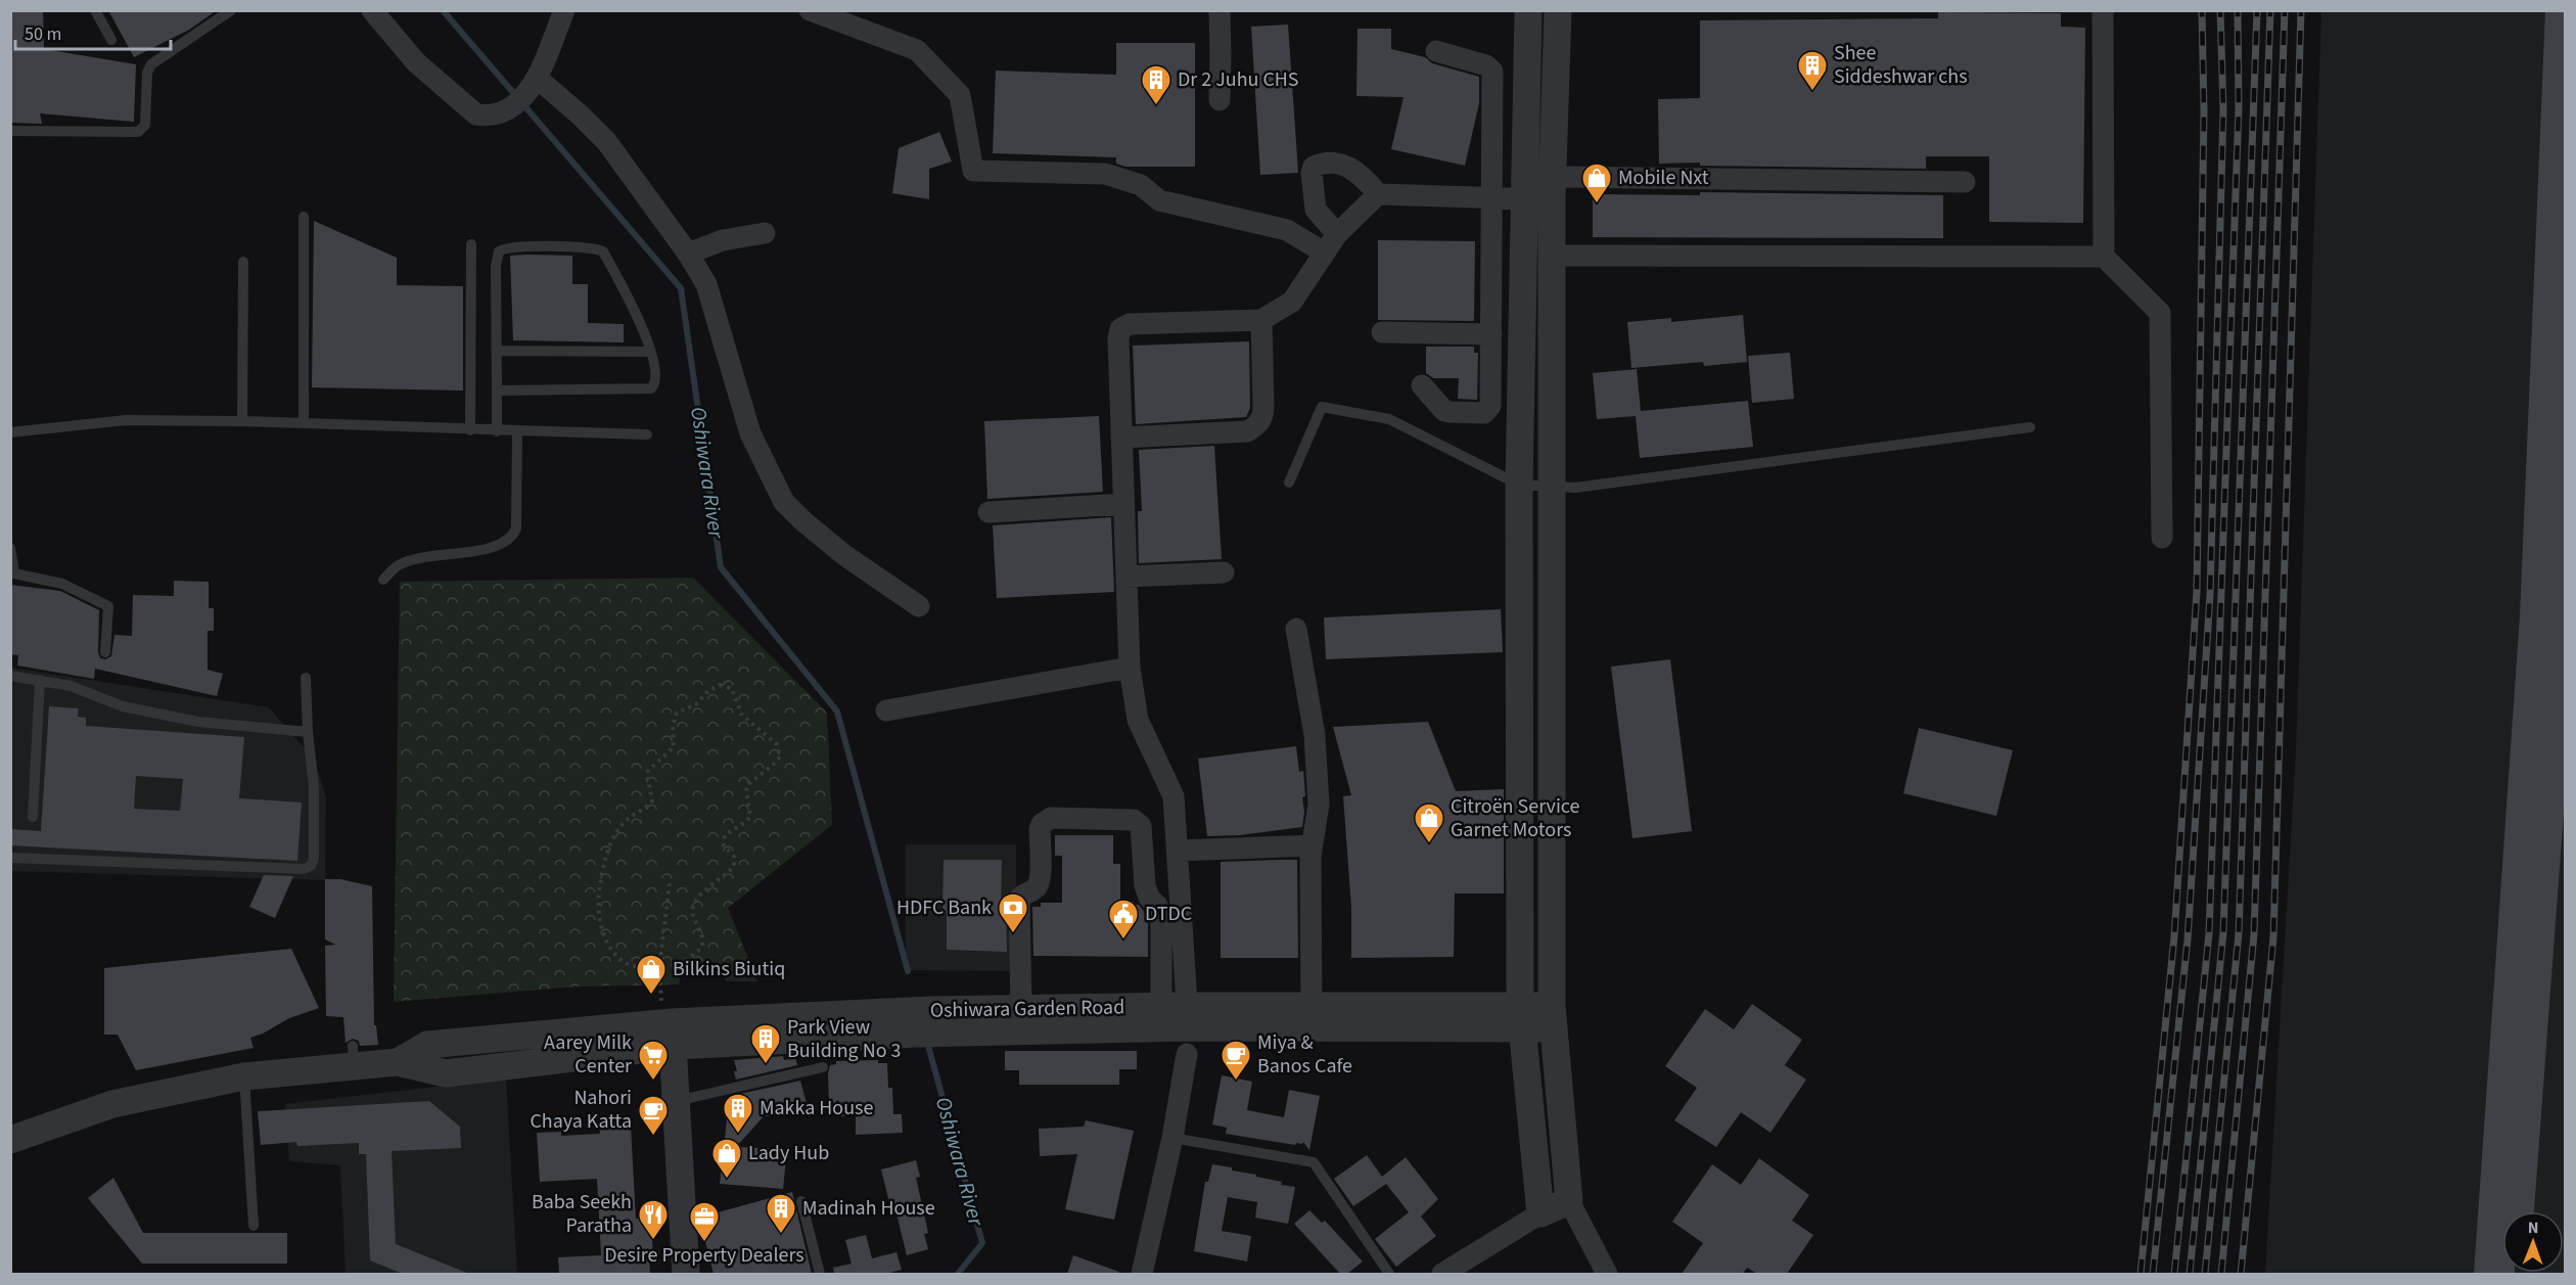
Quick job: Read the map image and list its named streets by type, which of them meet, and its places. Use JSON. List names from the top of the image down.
{
  "streets": {
    "street": ["Oshiwara Garden Road"]
  },
  "water": ["Oshiwara River"],
  "places": {
    "building": [
      "Shee Siddeshwar chs",
      "Dr 2 Juhu CHS",
      "Park View Building No 3",
      "Makka House",
      "Madinah House"
    ],
    "shop": [
      "Mobile Nxt",
      "Citroën Service Garnet Motors",
      "Bilkins Biutiq",
      "Lady Hub"
    ],
    "bank": ["HDFC Bank"],
    "public building": ["DTDC"],
    "supermarket": ["Aarey Milk Center"],
    "cafe": ["Miya & Banos Cafe", "Nahori Chaya Katta"],
    "restaurant": ["Baba Seekh Paratha"],
    "office": ["Desire Property Dealers"]
  },
  "scale_bar": "50 m",
  "north": "top"
}
